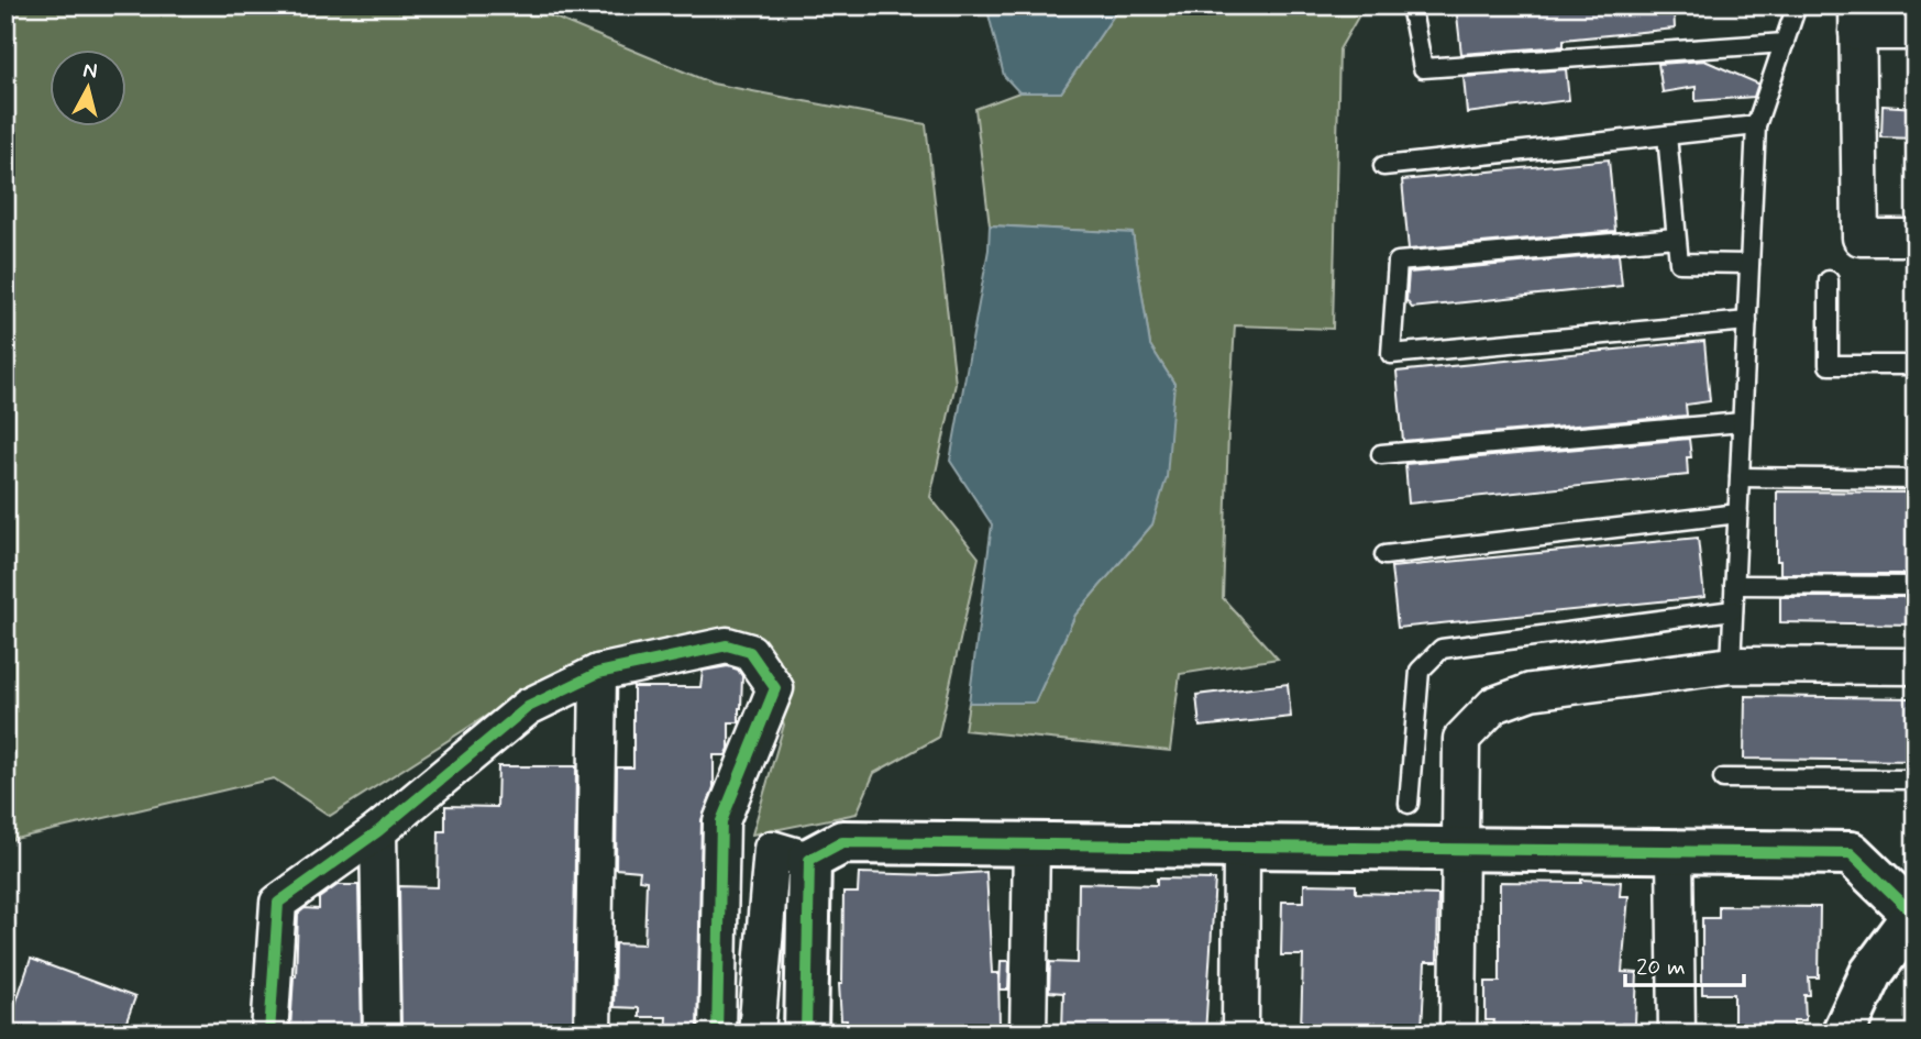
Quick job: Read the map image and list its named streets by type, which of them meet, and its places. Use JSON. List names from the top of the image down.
{
  "scale_bar": "20 m",
  "north": "top"
}
